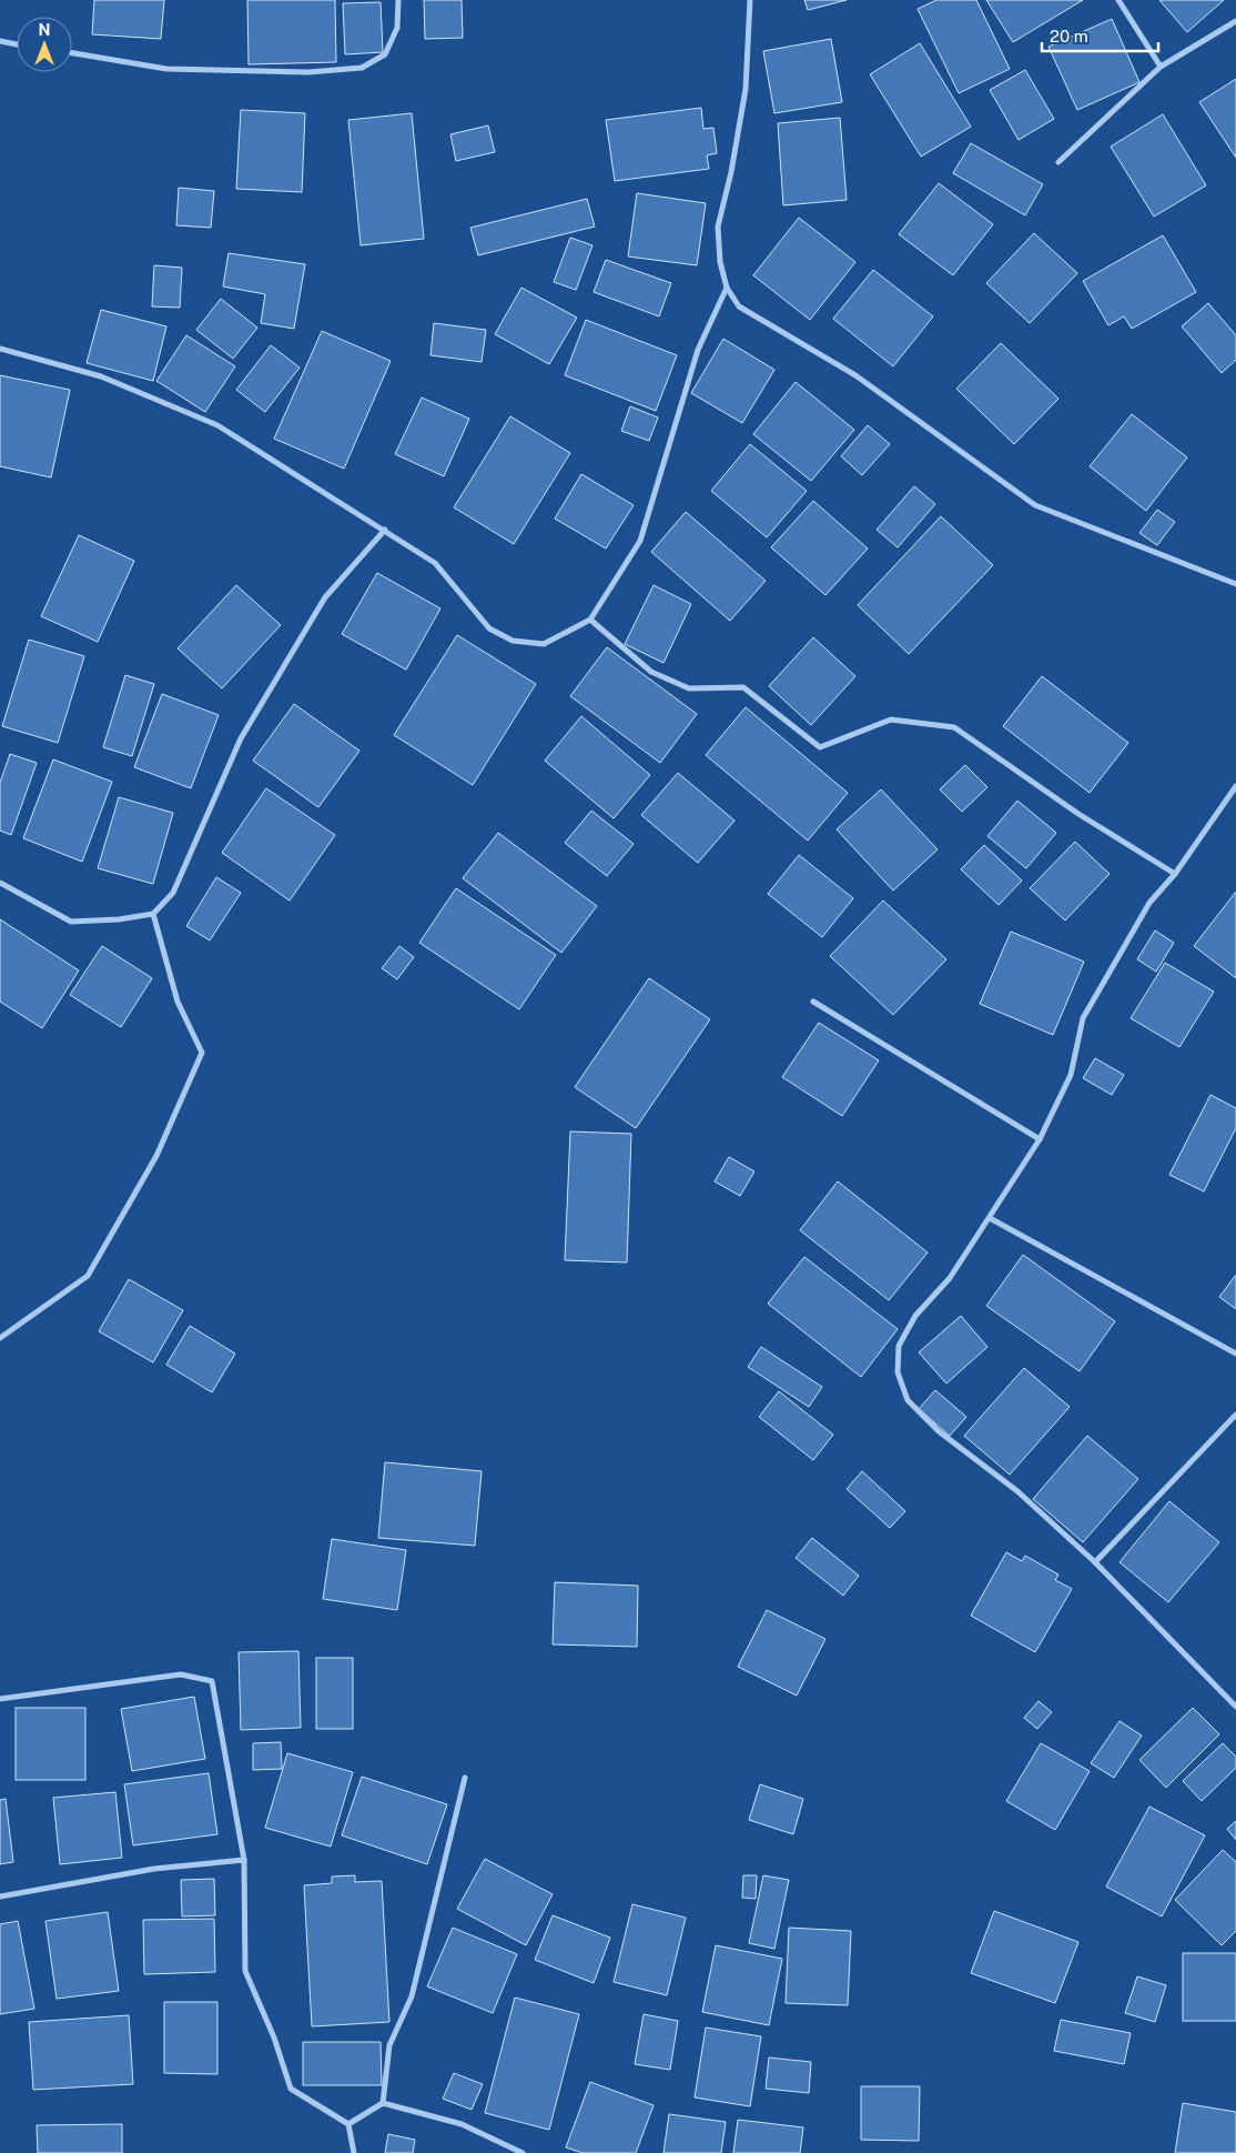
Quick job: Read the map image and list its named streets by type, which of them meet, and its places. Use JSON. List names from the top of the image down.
{
  "scale_bar": "20 m",
  "north": "top"
}
